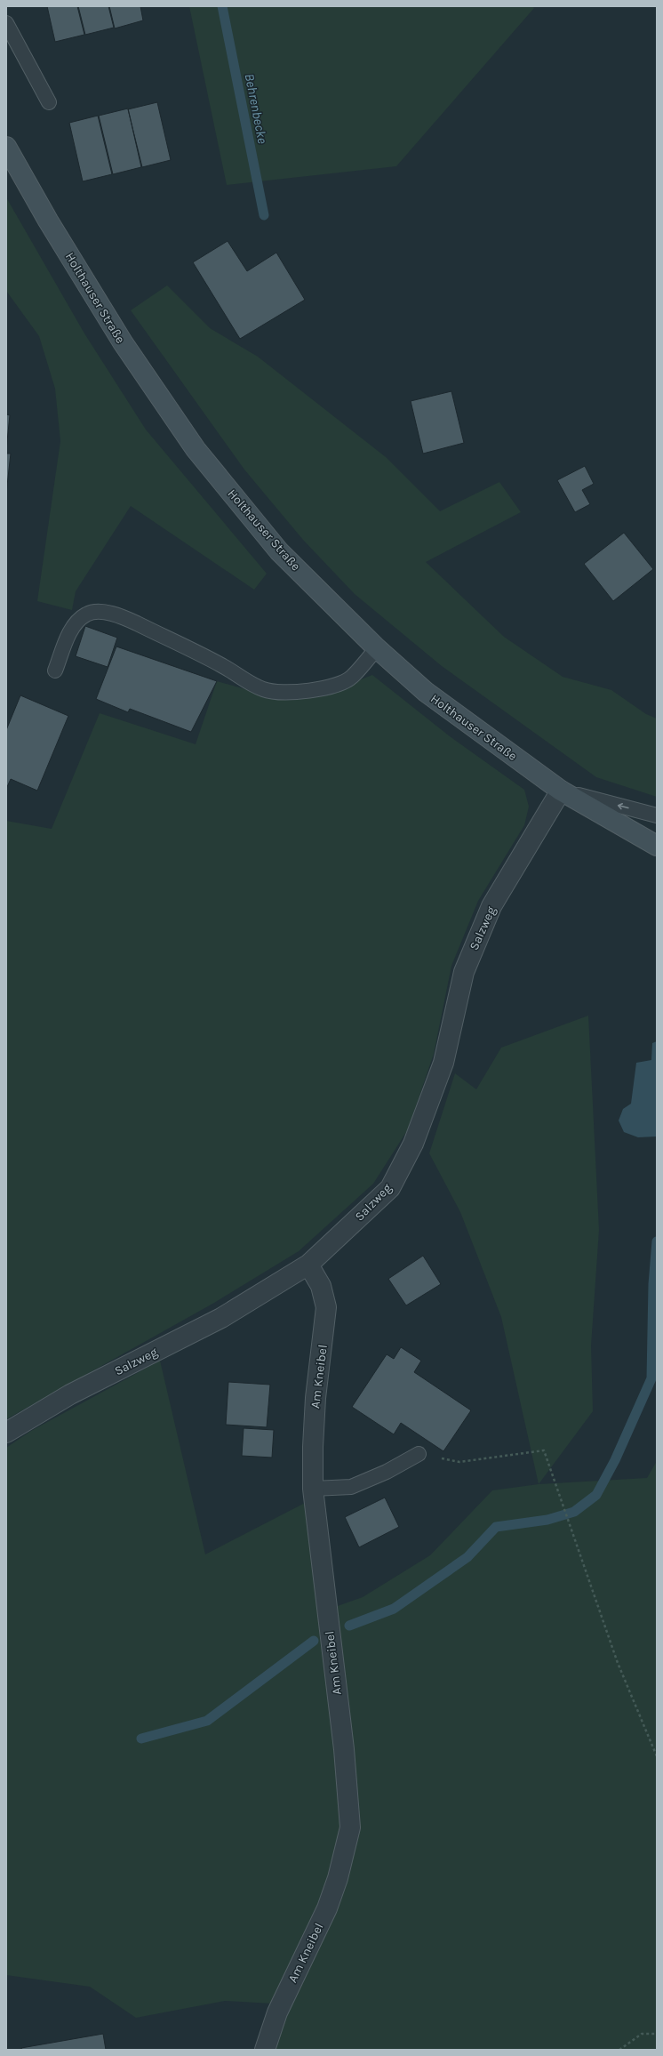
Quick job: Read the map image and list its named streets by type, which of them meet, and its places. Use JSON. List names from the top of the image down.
{
  "streets": {
    "street": ["Holthauser Straße", "Salzweg", "Am Kneibel"]
  },
  "crossings": [
    ["Holthauser Straße", "Salzweg"],
    ["Salzweg", "Am Kneibel"]
  ],
  "water": ["Behrenbecke"]
}
